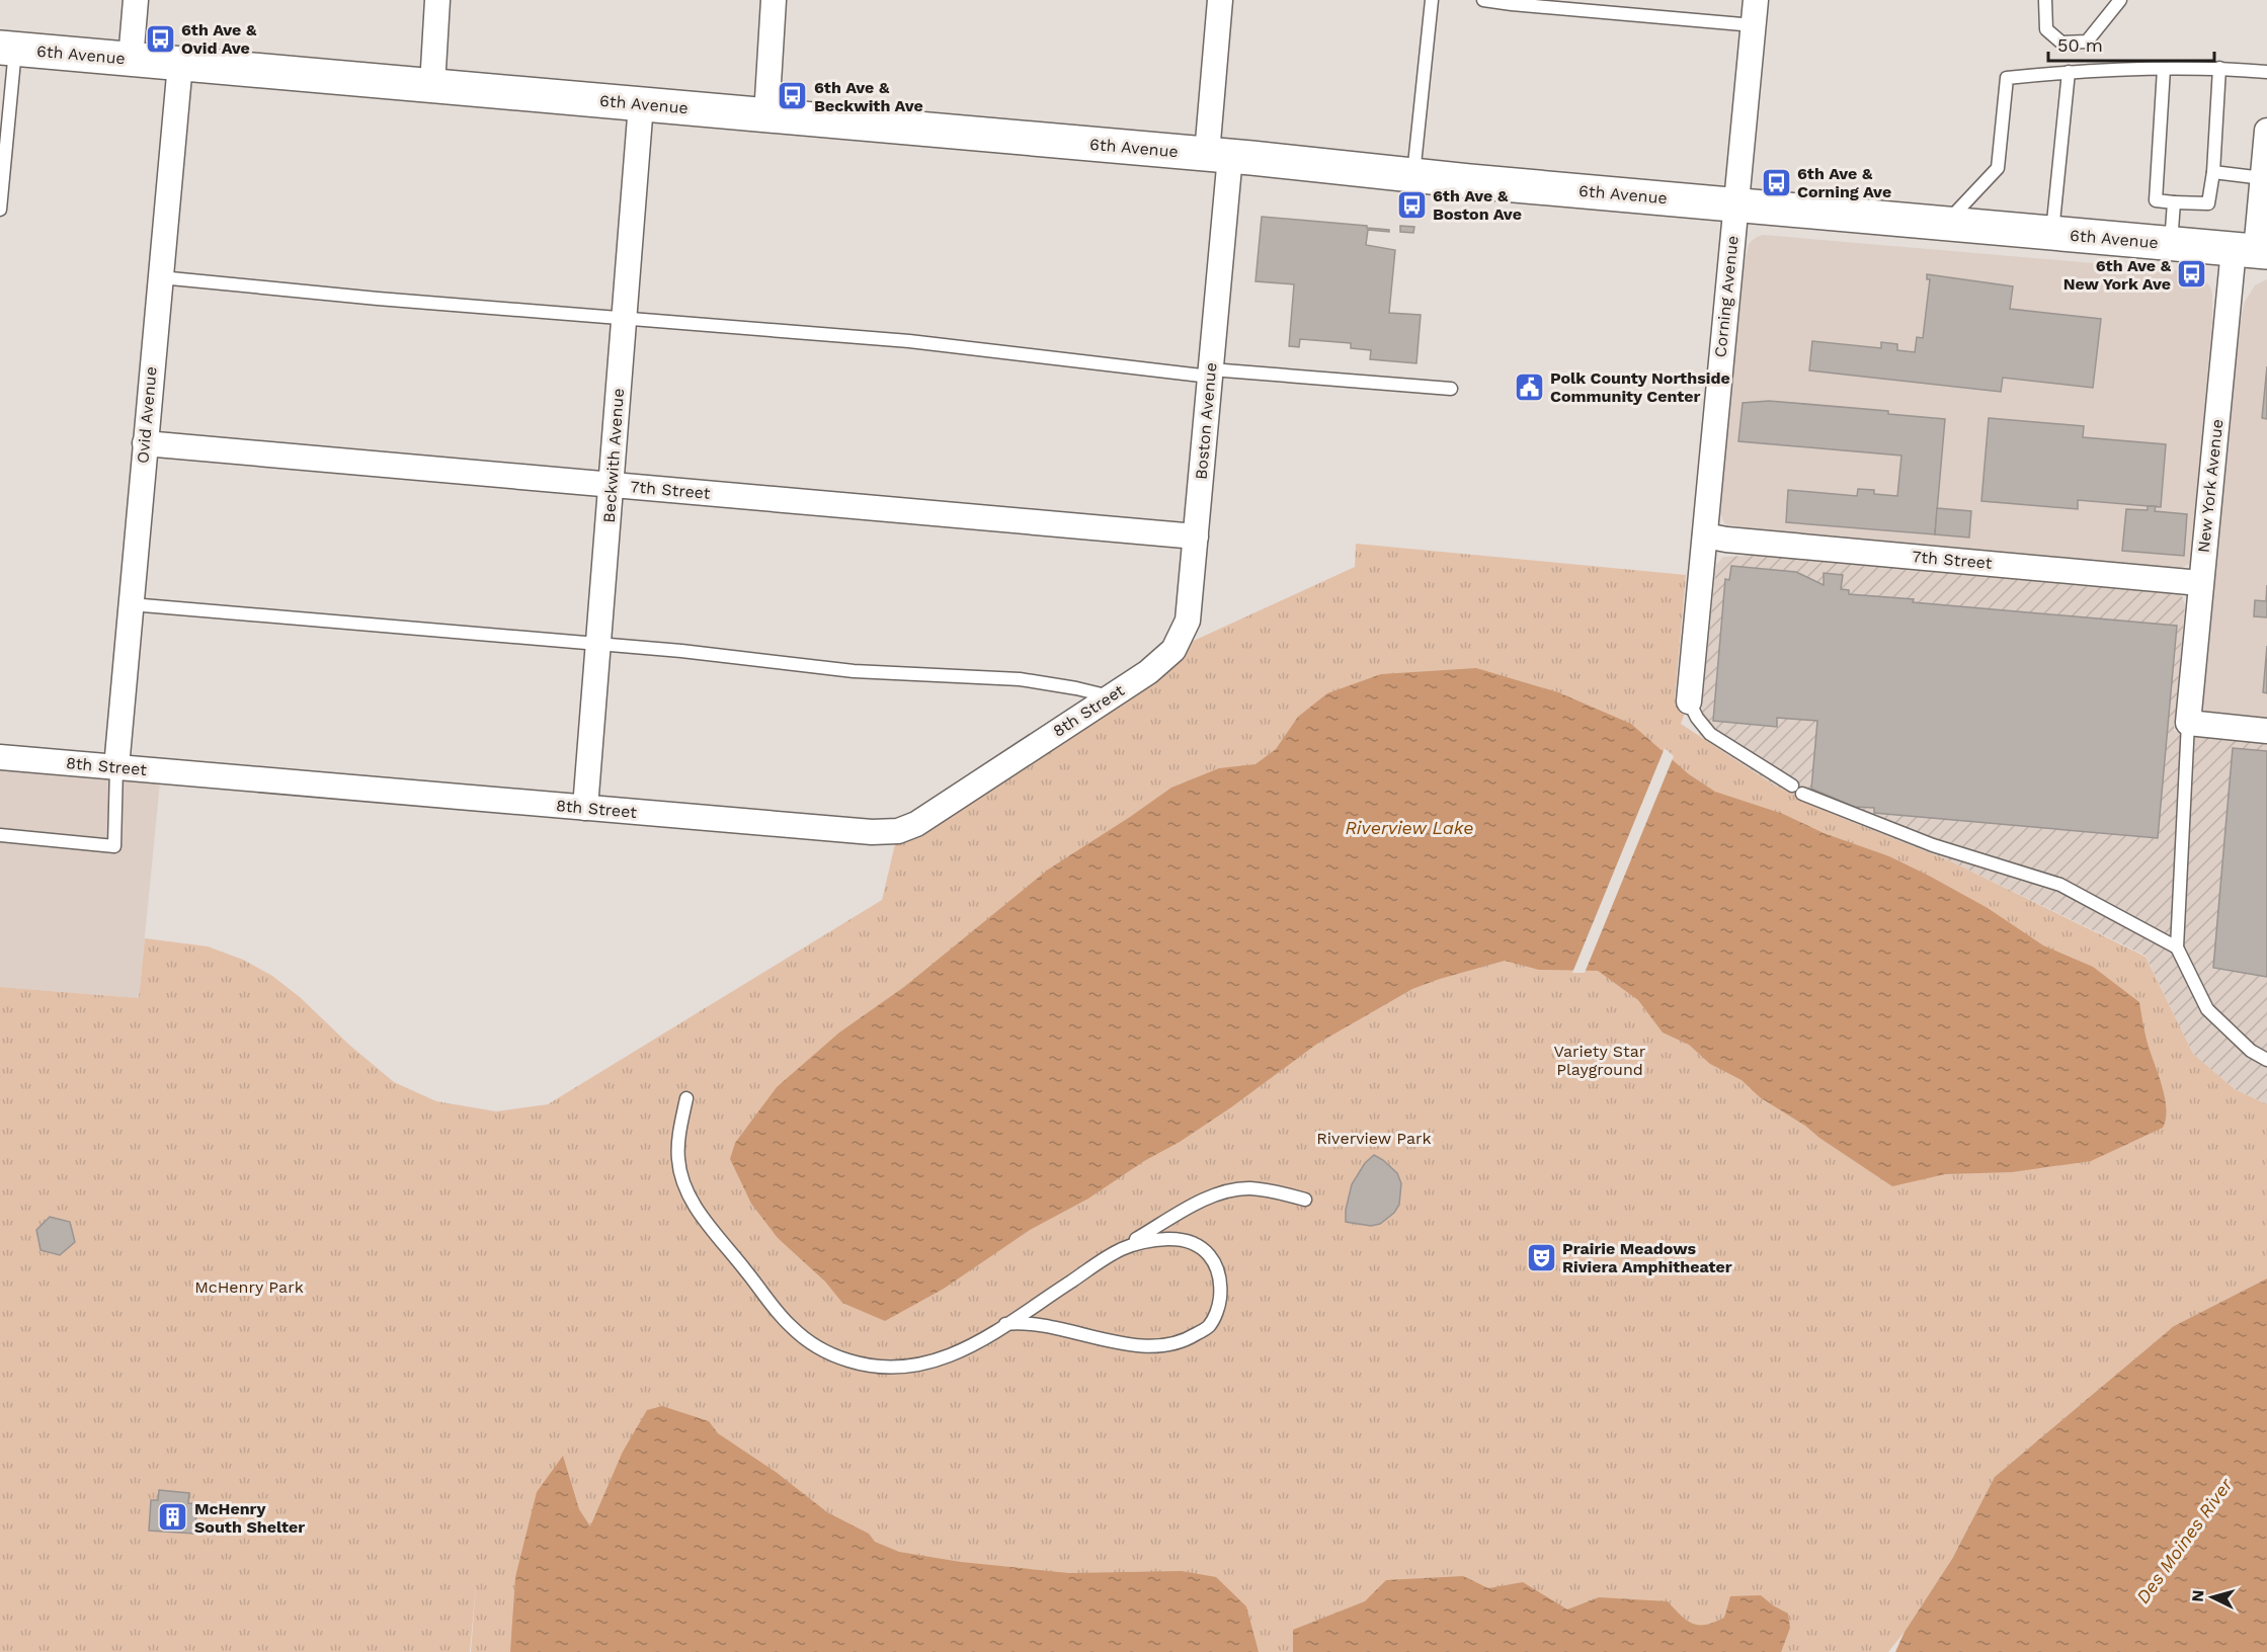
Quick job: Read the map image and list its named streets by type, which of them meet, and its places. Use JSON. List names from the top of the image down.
{
  "streets": {
    "main road": ["6th Avenue"],
    "street": [
      "Corning Avenue",
      "Ovid Avenue",
      "Boston Avenue",
      "Beckwith Avenue",
      "New York Avenue",
      "7th Street",
      "8th Street"
    ]
  },
  "crossings": [
    ["6th Avenue", "Corning Avenue"],
    ["6th Avenue", "Ovid Avenue"],
    ["6th Avenue", "Boston Avenue"],
    ["6th Avenue", "Beckwith Avenue"],
    ["6th Avenue", "New York Avenue"],
    ["Corning Avenue", "7th Street"],
    ["Ovid Avenue", "7th Street"],
    ["Ovid Avenue", "8th Street"],
    ["Boston Avenue", "7th Street"],
    ["Boston Avenue", "8th Street"],
    ["Beckwith Avenue", "7th Street"],
    ["Beckwith Avenue", "8th Street"],
    ["New York Avenue", "7th Street"]
  ],
  "water": ["Riverview Lake", "Des Moines River"],
  "parks": ["Variety Star Playground", "Riverview Park", "McHenry Park"],
  "places": {
    "bus stop": [
      "6th Ave & Ovid Ave",
      "6th Ave & Beckwith Ave",
      "6th Ave & Corning Ave",
      "6th Ave & Boston Ave",
      "6th Ave & New York Ave"
    ],
    "public building": ["Polk County Northside Community Center"],
    "theatre": ["Prairie Meadows Riviera Amphitheater"],
    "building": ["McHenry South Shelter"]
  },
  "scale_bar": "50 m",
  "north": "left"
}
